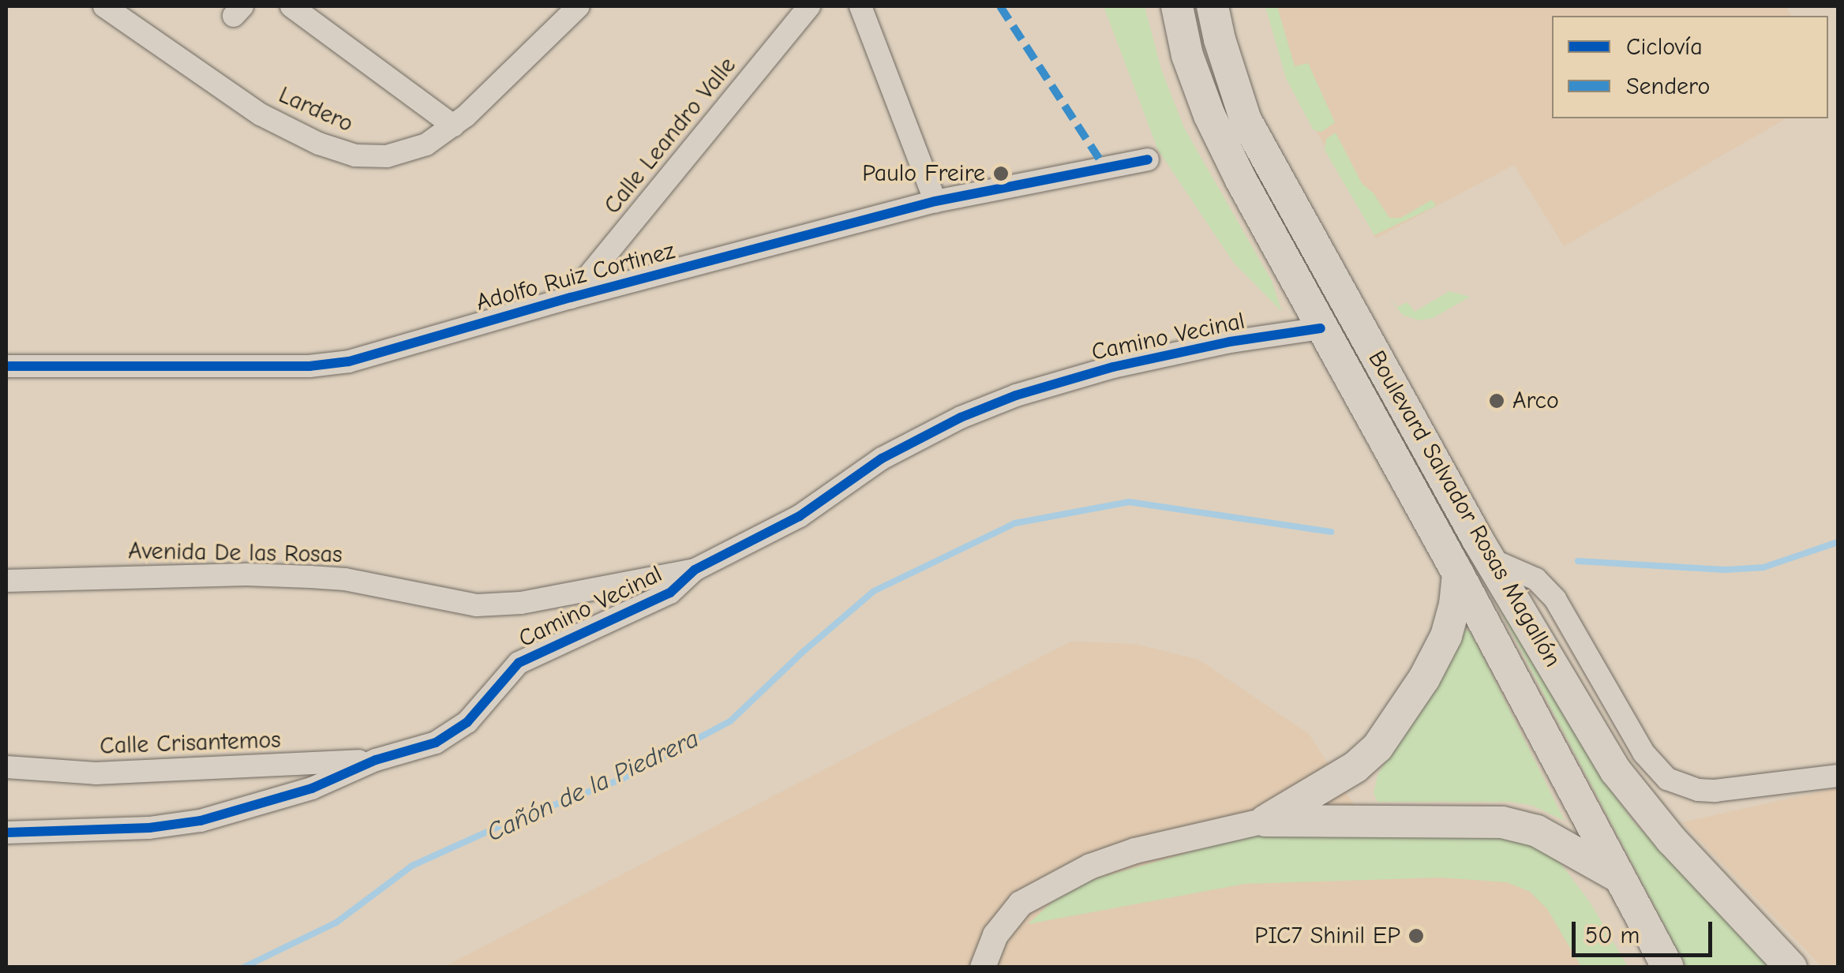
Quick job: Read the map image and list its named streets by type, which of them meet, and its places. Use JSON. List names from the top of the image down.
{
  "streets": {
    "highway": ["Boulevard Salvador Rosas Magallón"],
    "street": [
      "Lardero",
      "Calle Leandro Valle",
      "Adolfo Ruiz Cortinez",
      "Camino Vecinal",
      "Avenida De las Rosas",
      "Calle Crisantemos"
    ]
  },
  "crossings": [
    ["Calle Leandro Valle", "Adolfo Ruiz Cortinez"],
    ["Camino Vecinal", "Boulevard Salvador Rosas Magallón"],
    ["Camino Vecinal", "Avenida De las Rosas"],
    ["Camino Vecinal", "Calle Crisantemos"]
  ],
  "water": ["Cañón de la Piedrera"],
  "places": ["Paulo Freire", "Arco", "PIC7 Shinil EP"],
  "legend": ["Ciclovía", "Sendero"],
  "scale_bar": "50 m"
}
